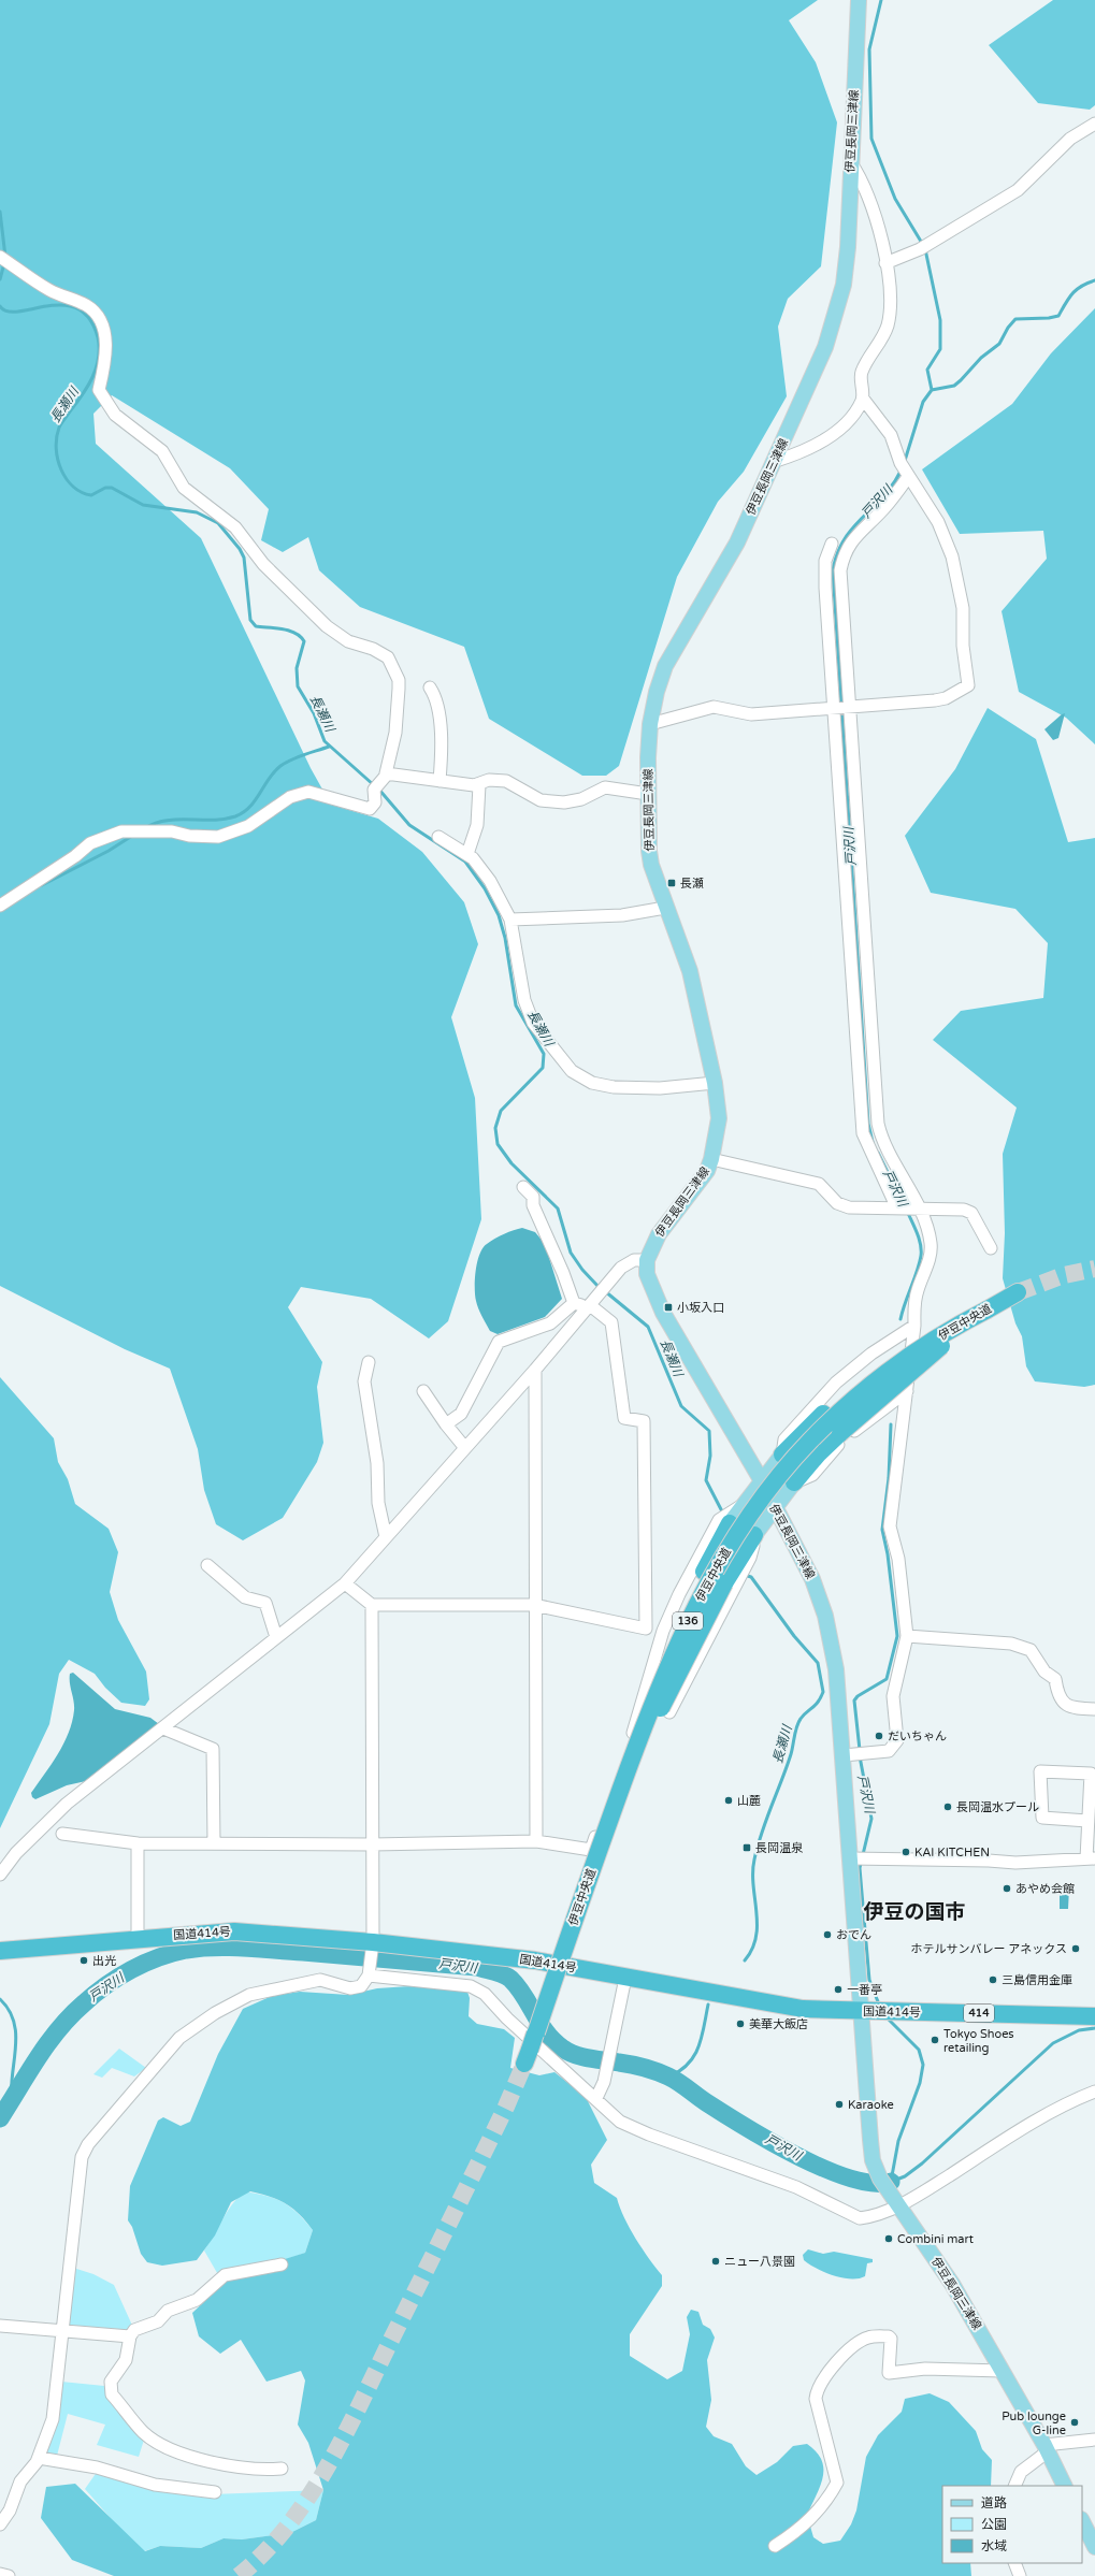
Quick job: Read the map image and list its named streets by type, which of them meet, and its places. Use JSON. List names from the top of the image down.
{
  "streets": {
    "highway": [
      "伊豆中央道",
      "136",
      "国道414号",
      "414"
    ],
    "main road": ["伊豆長岡三津線"]
  },
  "crossings": [
    ["伊豆長岡三津線", "国道414号"]
  ],
  "districts": ["伊豆の国市"],
  "water": ["長瀬川", "戸沢川"],
  "places": {
    "transit": ["長瀬", "小坂入口", "長岡温泉"],
    "other": [
      "だいちゃん",
      "山麓",
      "長岡温水プール",
      "KAI KITCHEN",
      "あやめ会館",
      "おでん",
      "ホテルサンバレー アネックス",
      "出光",
      "三島信用金庫",
      "一番亭",
      "美華大飯店",
      "Tokyo Shoes retailing",
      "Karaoke",
      "Combini mart",
      "ニュー八景園",
      "Pub lounge G-line"
    ]
  },
  "legend": ["道路", "公園", "水域"]
}
